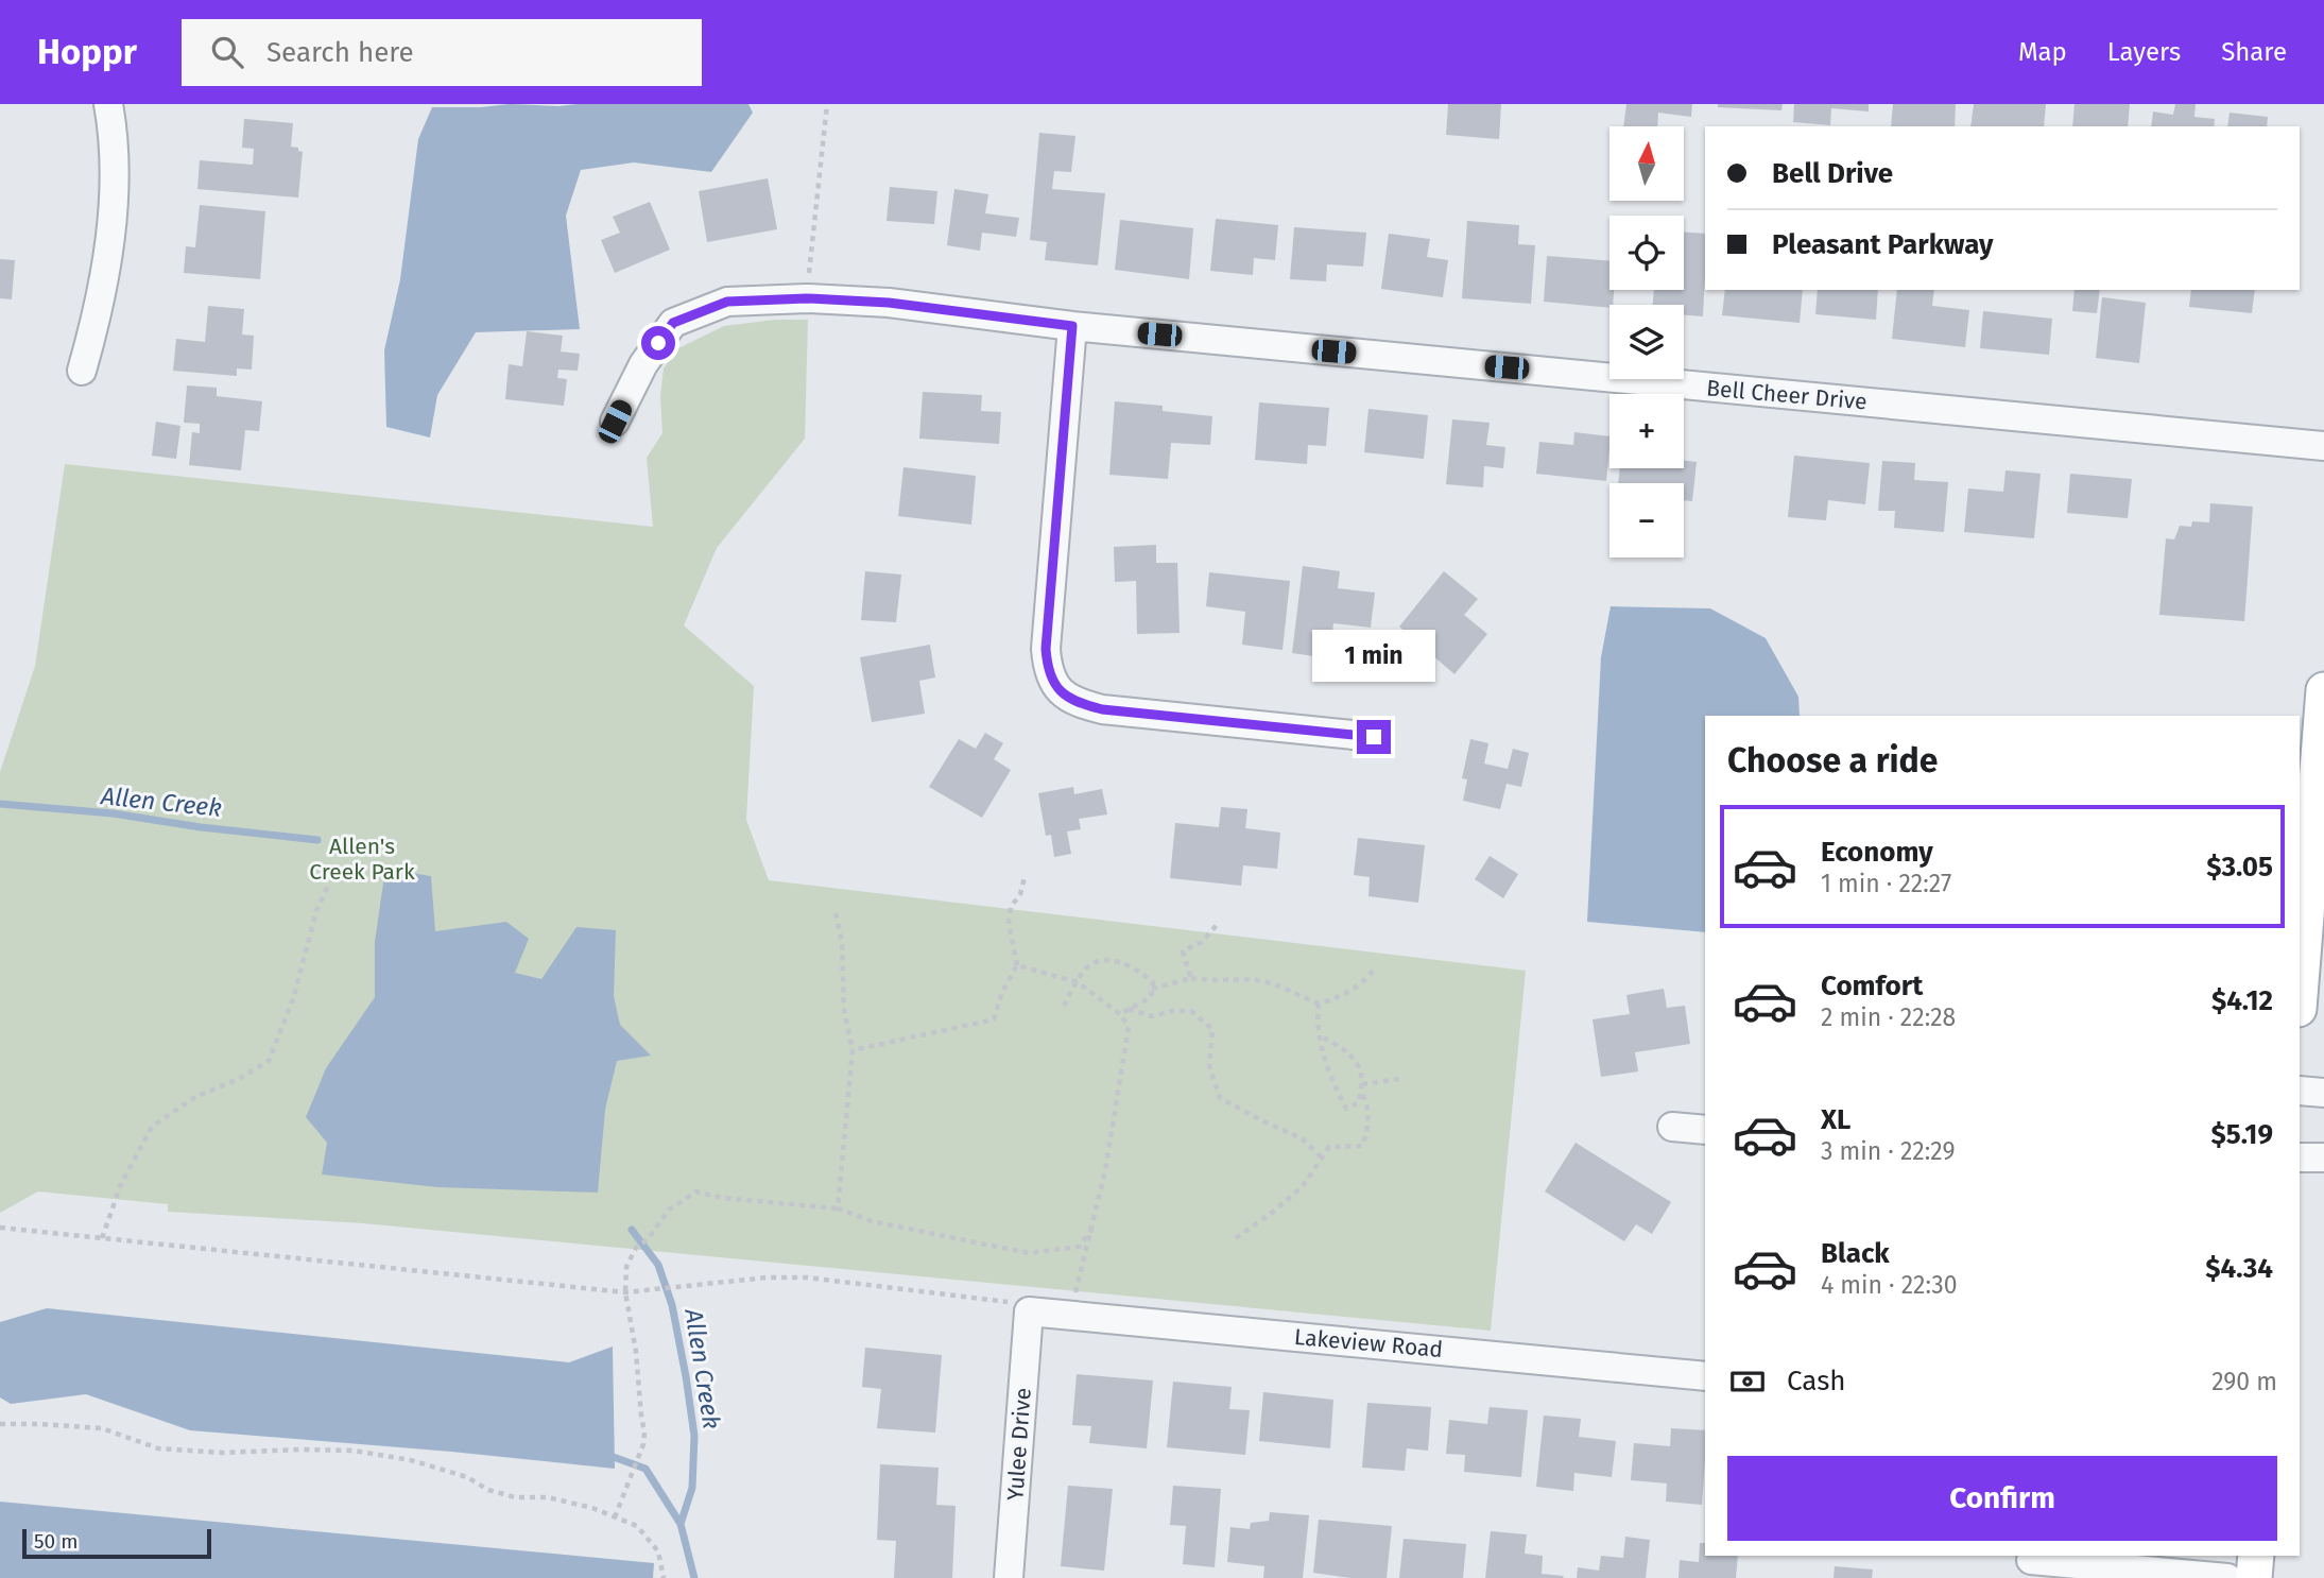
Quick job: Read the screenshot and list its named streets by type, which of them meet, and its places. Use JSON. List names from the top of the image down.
{
  "streets": {
    "street": ["Bell Cheer Drive", "Lakeview Road", "Yulee Drive"]
  },
  "crossings": [
    ["Lakeview Road", "Yulee Drive"]
  ],
  "water": ["Allen Creek"],
  "parks": ["Allen's Creek Park"],
  "scale_bar": "50 m",
  "north": "top",
  "page": {
    "header": "Hoppr",
    "search": "Search here",
    "nav": ["Map", "Layers", "Share"],
    "map_buttons": ["+", "−"],
    "banner": ["Bell Drive", "Pleasant Parkway"],
    "bubble": "1 min",
    "heading": "Choose a ride",
    "list": [
      {
        "name": "Economy",
        "note": "1 min · 22:27",
        "value": "$3.05"
      },
      {
        "name": "Comfort",
        "note": "2 min · 22:28",
        "value": "$4.12"
      },
      {
        "name": "XL",
        "note": "3 min · 22:29",
        "value": "$5.19"
      },
      {
        "name": "Black",
        "note": "4 min · 22:30",
        "value": "$4.34"
      }
    ],
    "pay": ["Cash", "290 m"],
    "buttons": "Confirm",
    "scale": "50 m"
  }
}
